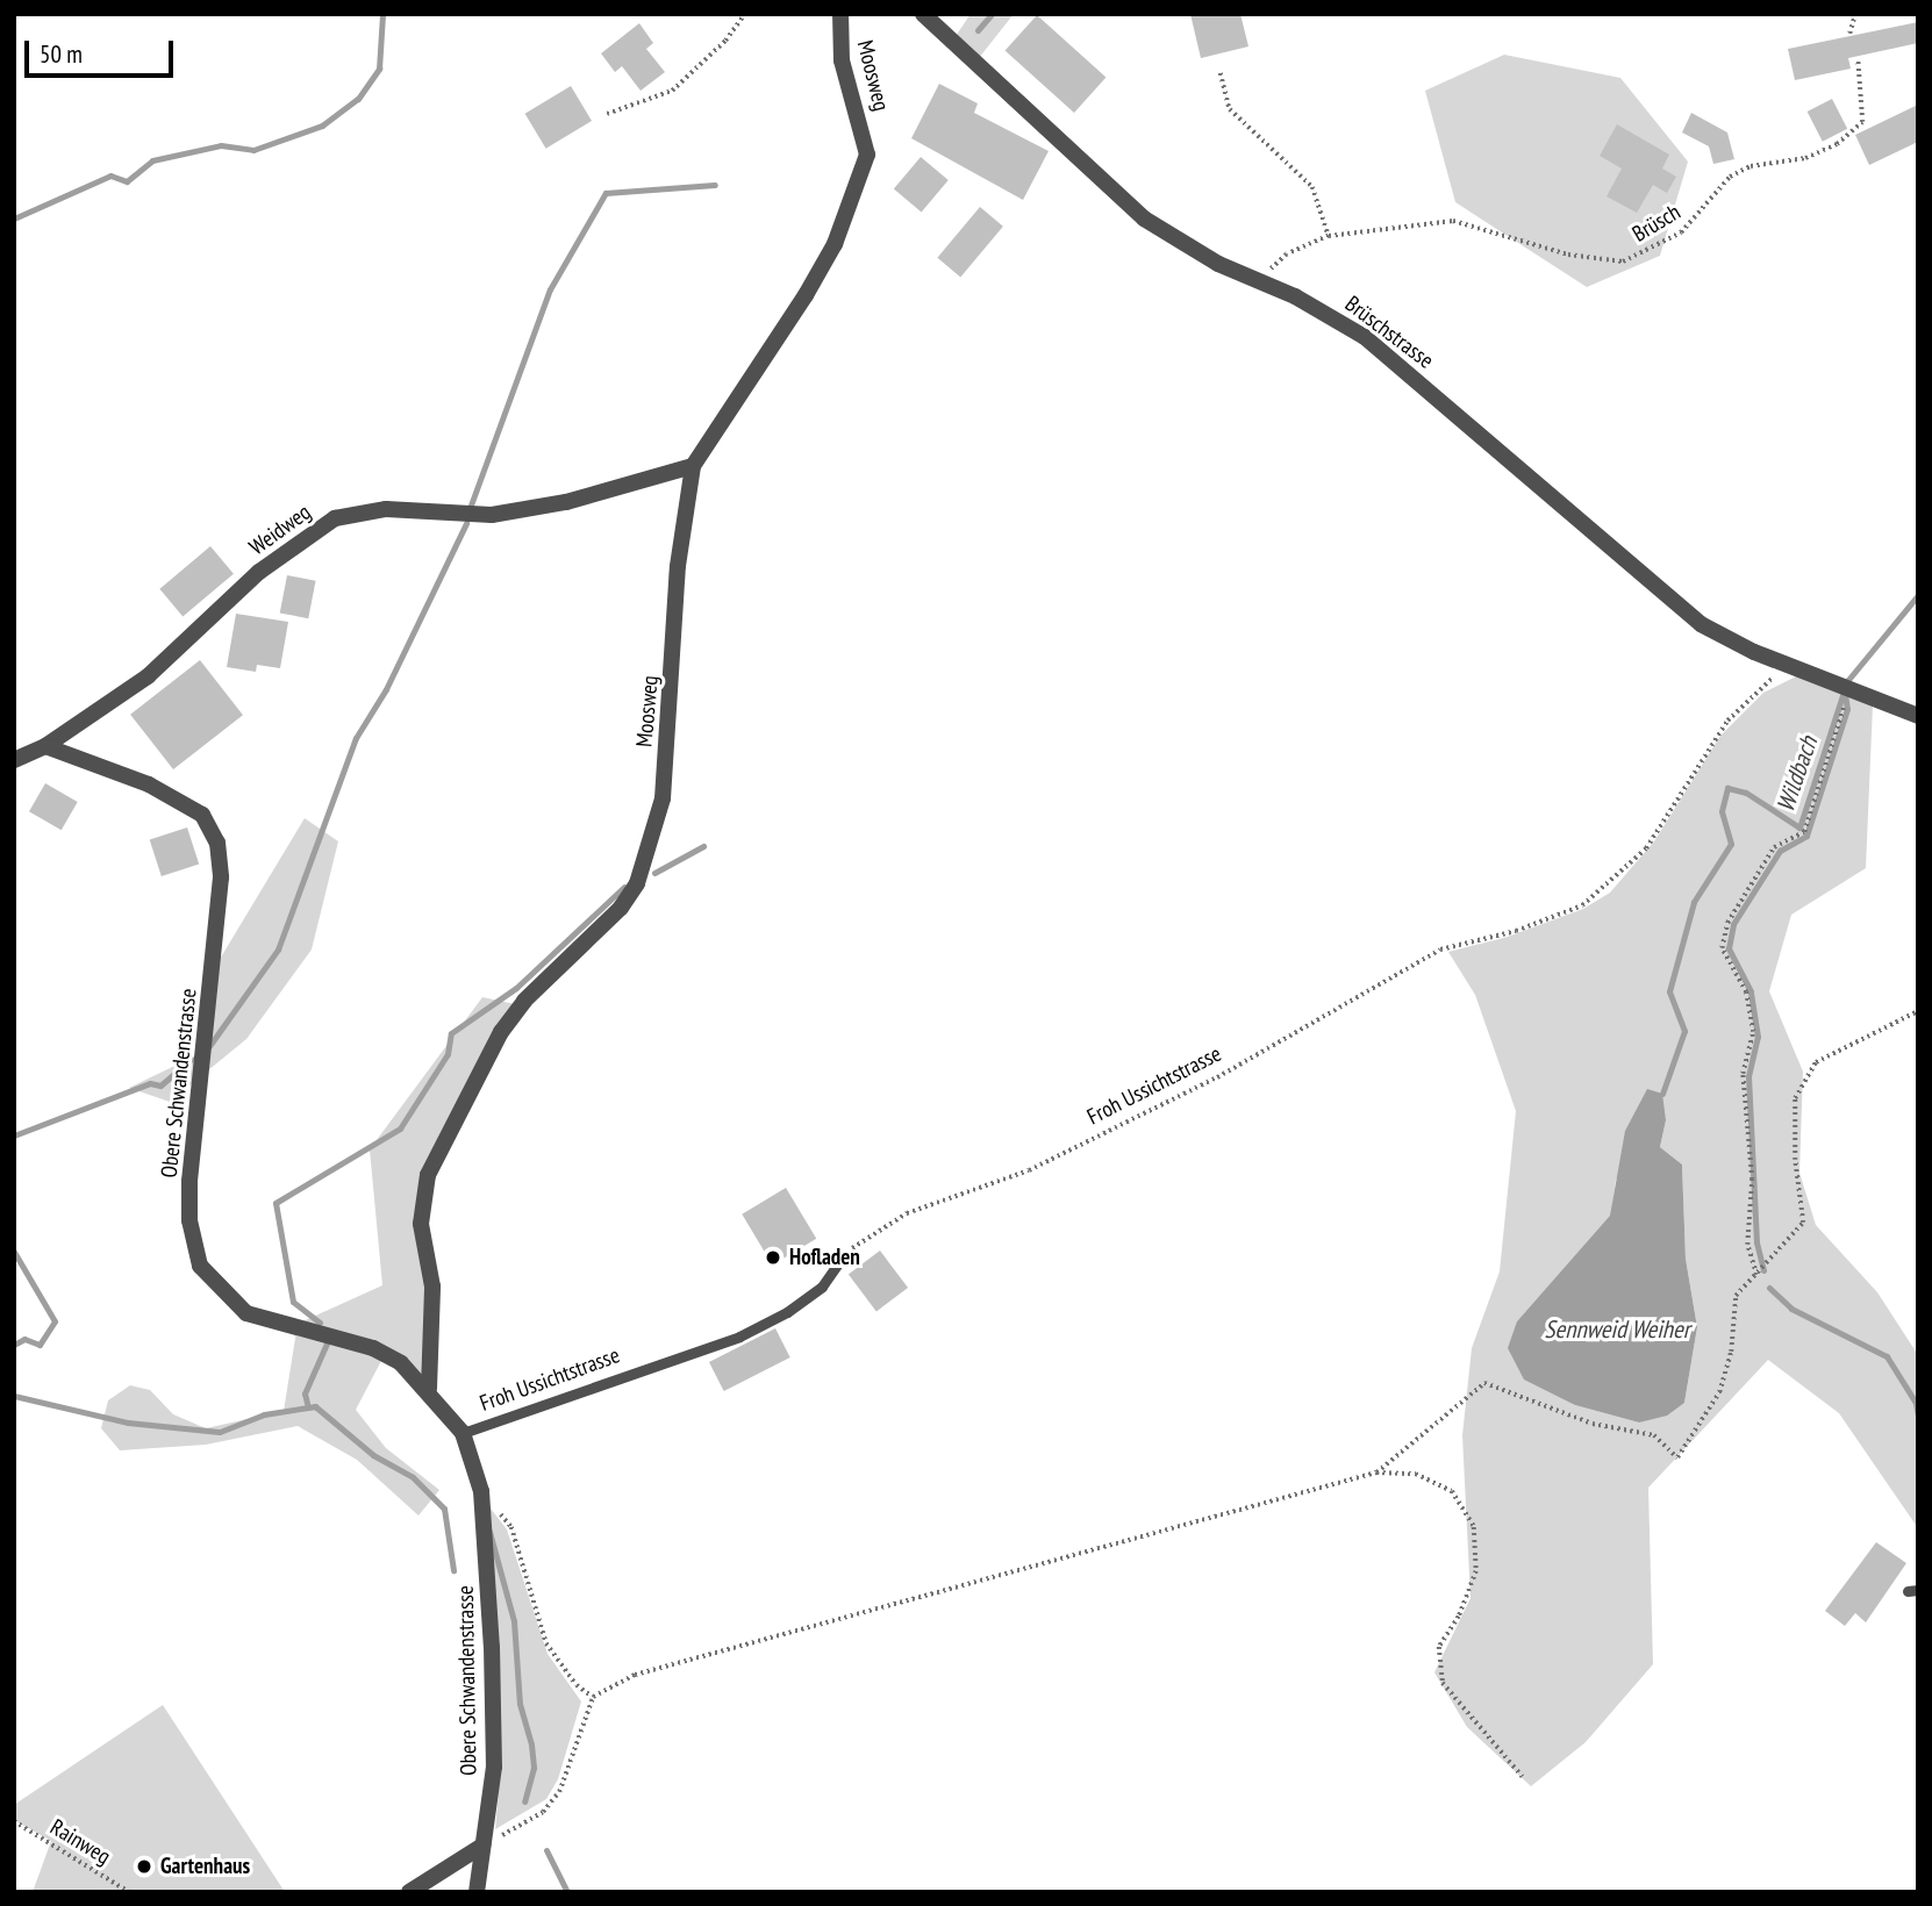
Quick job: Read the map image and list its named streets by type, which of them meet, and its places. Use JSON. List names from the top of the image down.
{
  "streets": {
    "street": [
      "Moosweg",
      "Brüschstrasse",
      "Weidweg",
      "Obere Schwandenstrasse"
    ],
    "lane": ["Froh Ussichtstrasse"],
    "path": ["Brüsch", "Rainweg"]
  },
  "crossings": [
    ["Moosweg", "Weidweg"],
    ["Moosweg", "Obere Schwandenstrasse"],
    ["Brüschstrasse", "Froh Ussichtstrasse"],
    ["Weidweg", "Obere Schwandenstrasse"],
    ["Obere Schwandenstrasse", "Froh Ussichtstrasse"]
  ],
  "water": ["Wildbach", "Sennweid Weiher"],
  "places": ["Hofladen", "Gartenhaus"],
  "scale_bar": "50 m"
}
